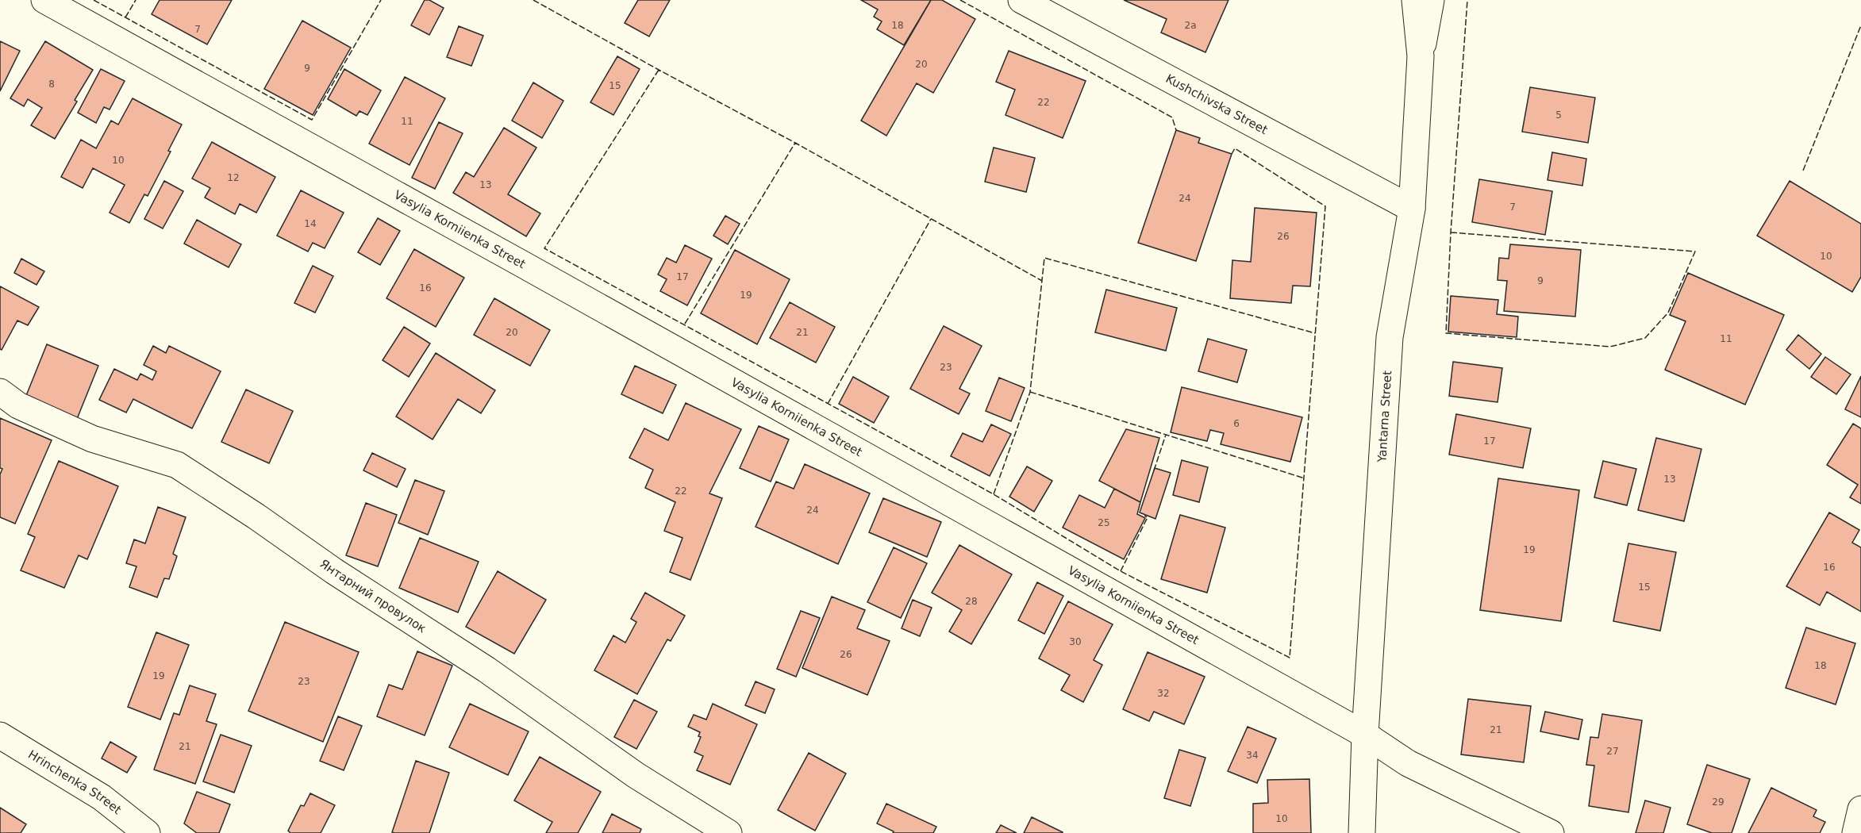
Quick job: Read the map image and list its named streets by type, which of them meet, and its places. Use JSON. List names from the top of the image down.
{
  "streets": {
    "street": [
      "Kushchivska Street",
      "Vasylia Korniienka Street",
      "Yantarna Street",
      "Янтарний провулок",
      "Hrinchenka Street"
    ]
  },
  "crossings": [
    ["Kushchivska Street", "Yantarna Street"],
    ["Vasylia Korniienka Street", "Yantarna Street"]
  ],
  "house_numbers": [
    "18",
    "2а",
    "7",
    "20",
    "9",
    "8",
    "15",
    "22",
    "5",
    "11",
    "10",
    "12",
    "13",
    "24",
    "7",
    "14",
    "26",
    "10",
    "17",
    "9",
    "16",
    "19",
    "20",
    "21",
    "11",
    "23",
    "6",
    "17",
    "13",
    "22",
    "24",
    "25",
    "19",
    "16",
    "15",
    "28",
    "30",
    "26",
    "18",
    "19",
    "23",
    "32",
    "21",
    "21",
    "27",
    "34",
    "29",
    "10"
  ]
}
